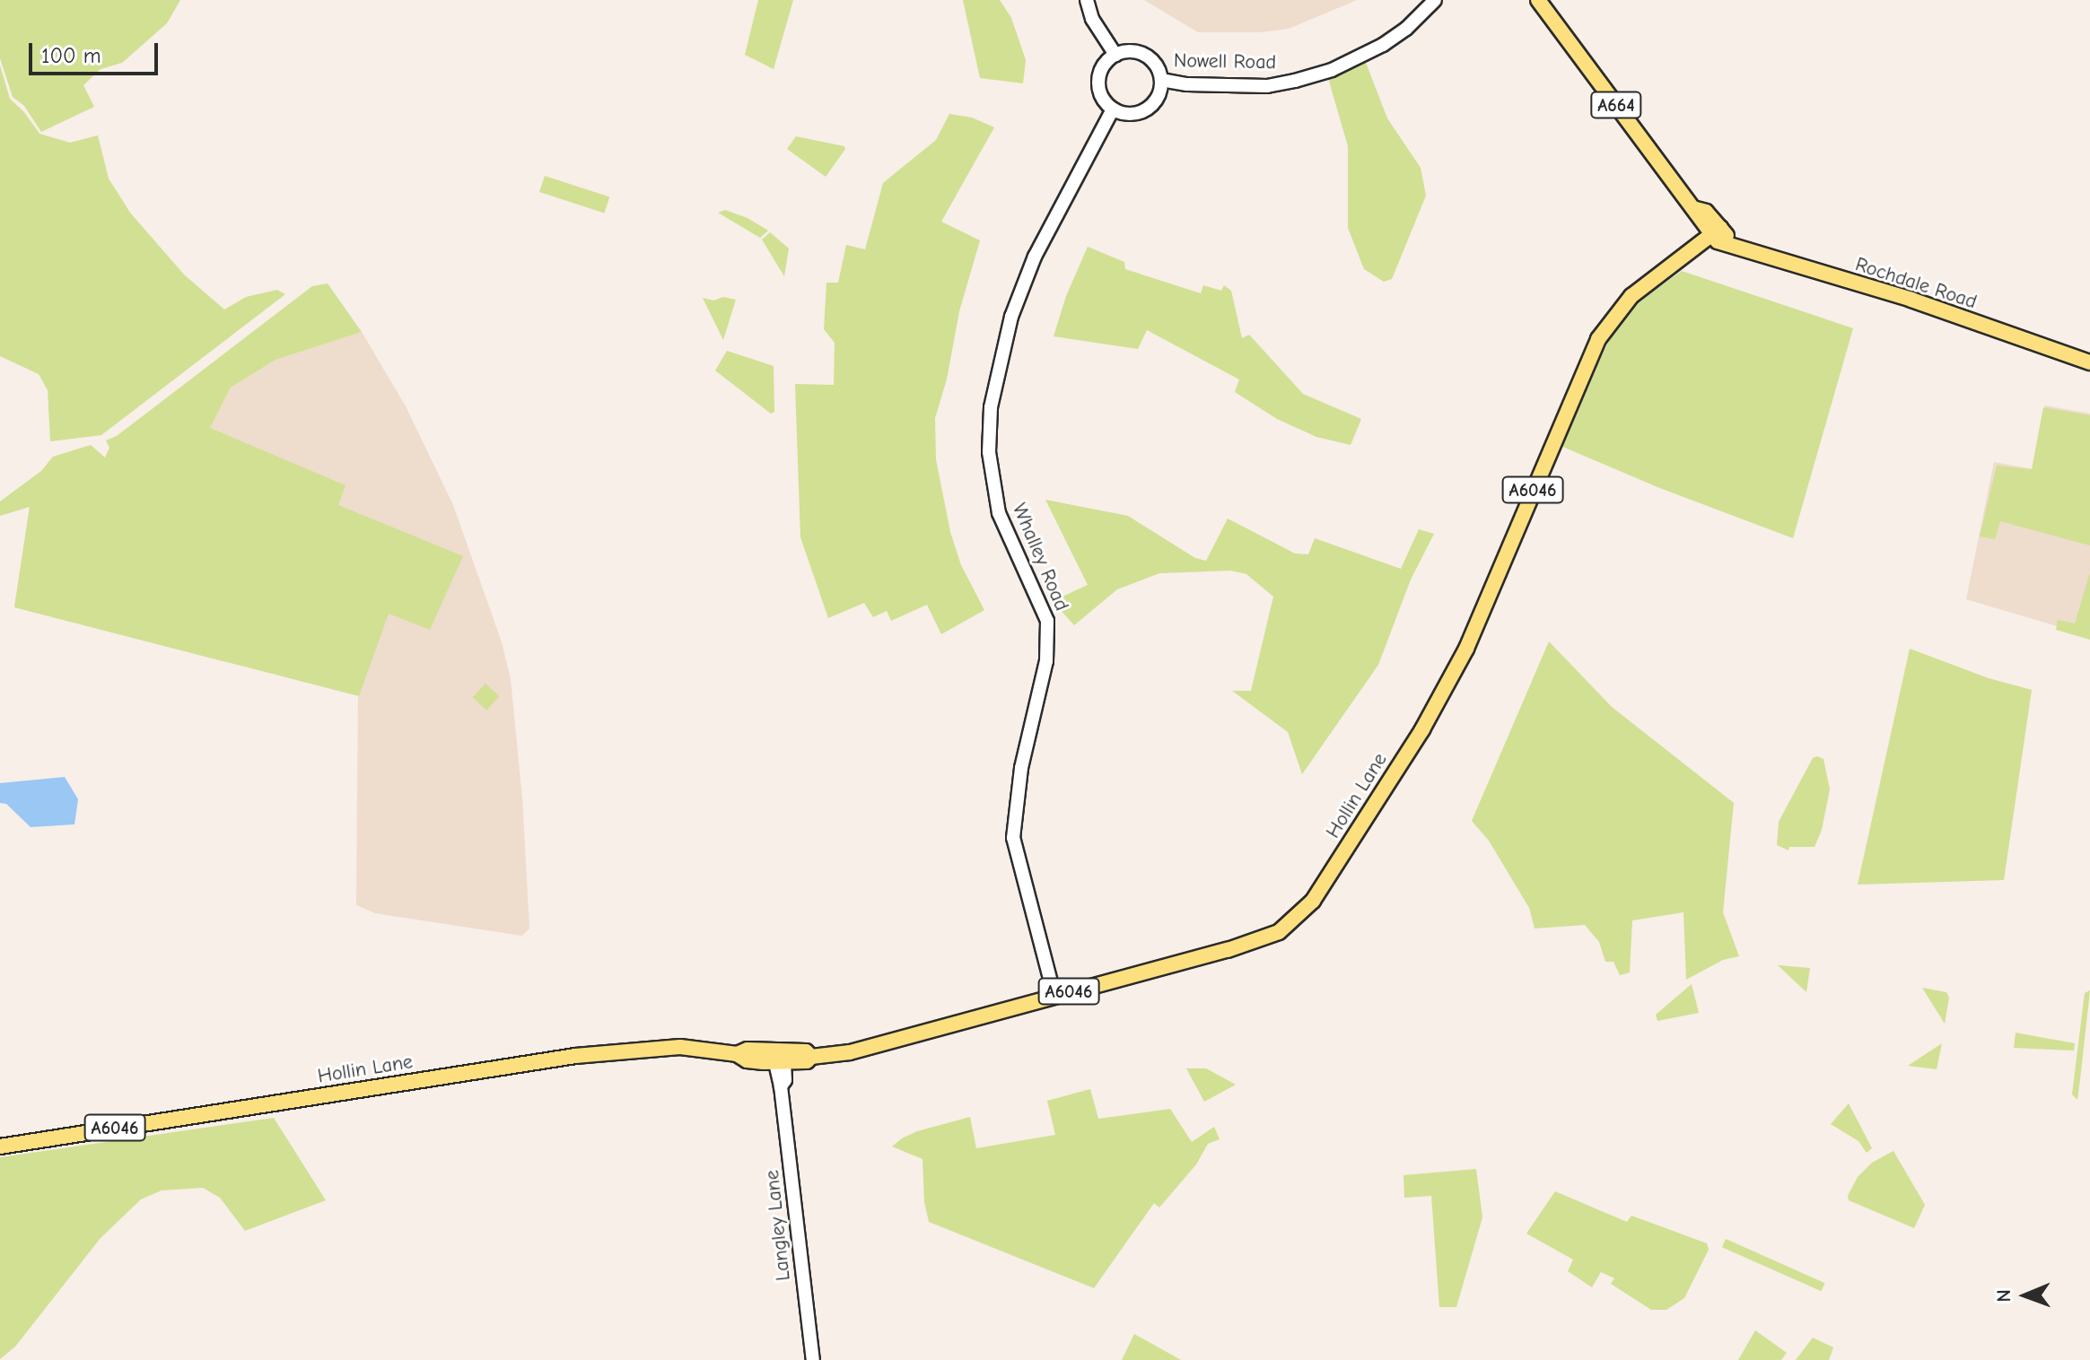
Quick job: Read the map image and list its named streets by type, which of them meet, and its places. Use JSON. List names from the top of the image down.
{
  "streets": {
    "main road": [
      "A664",
      "Rochdale Road",
      "A6046",
      "Hollin Lane"
    ],
    "street": ["Nowell Road", "Whalley Road", "Langley Lane"]
  },
  "crossings": [
    ["Nowell Road", "Whalley Road"],
    ["A664", "Rochdale Road"],
    ["A664", "Hollin Lane"],
    ["Rochdale Road", "Hollin Lane"],
    ["Whalley Road", "Hollin Lane"],
    ["Hollin Lane", "Langley Lane"]
  ],
  "scale_bar": "100 m",
  "north": "left"
}
